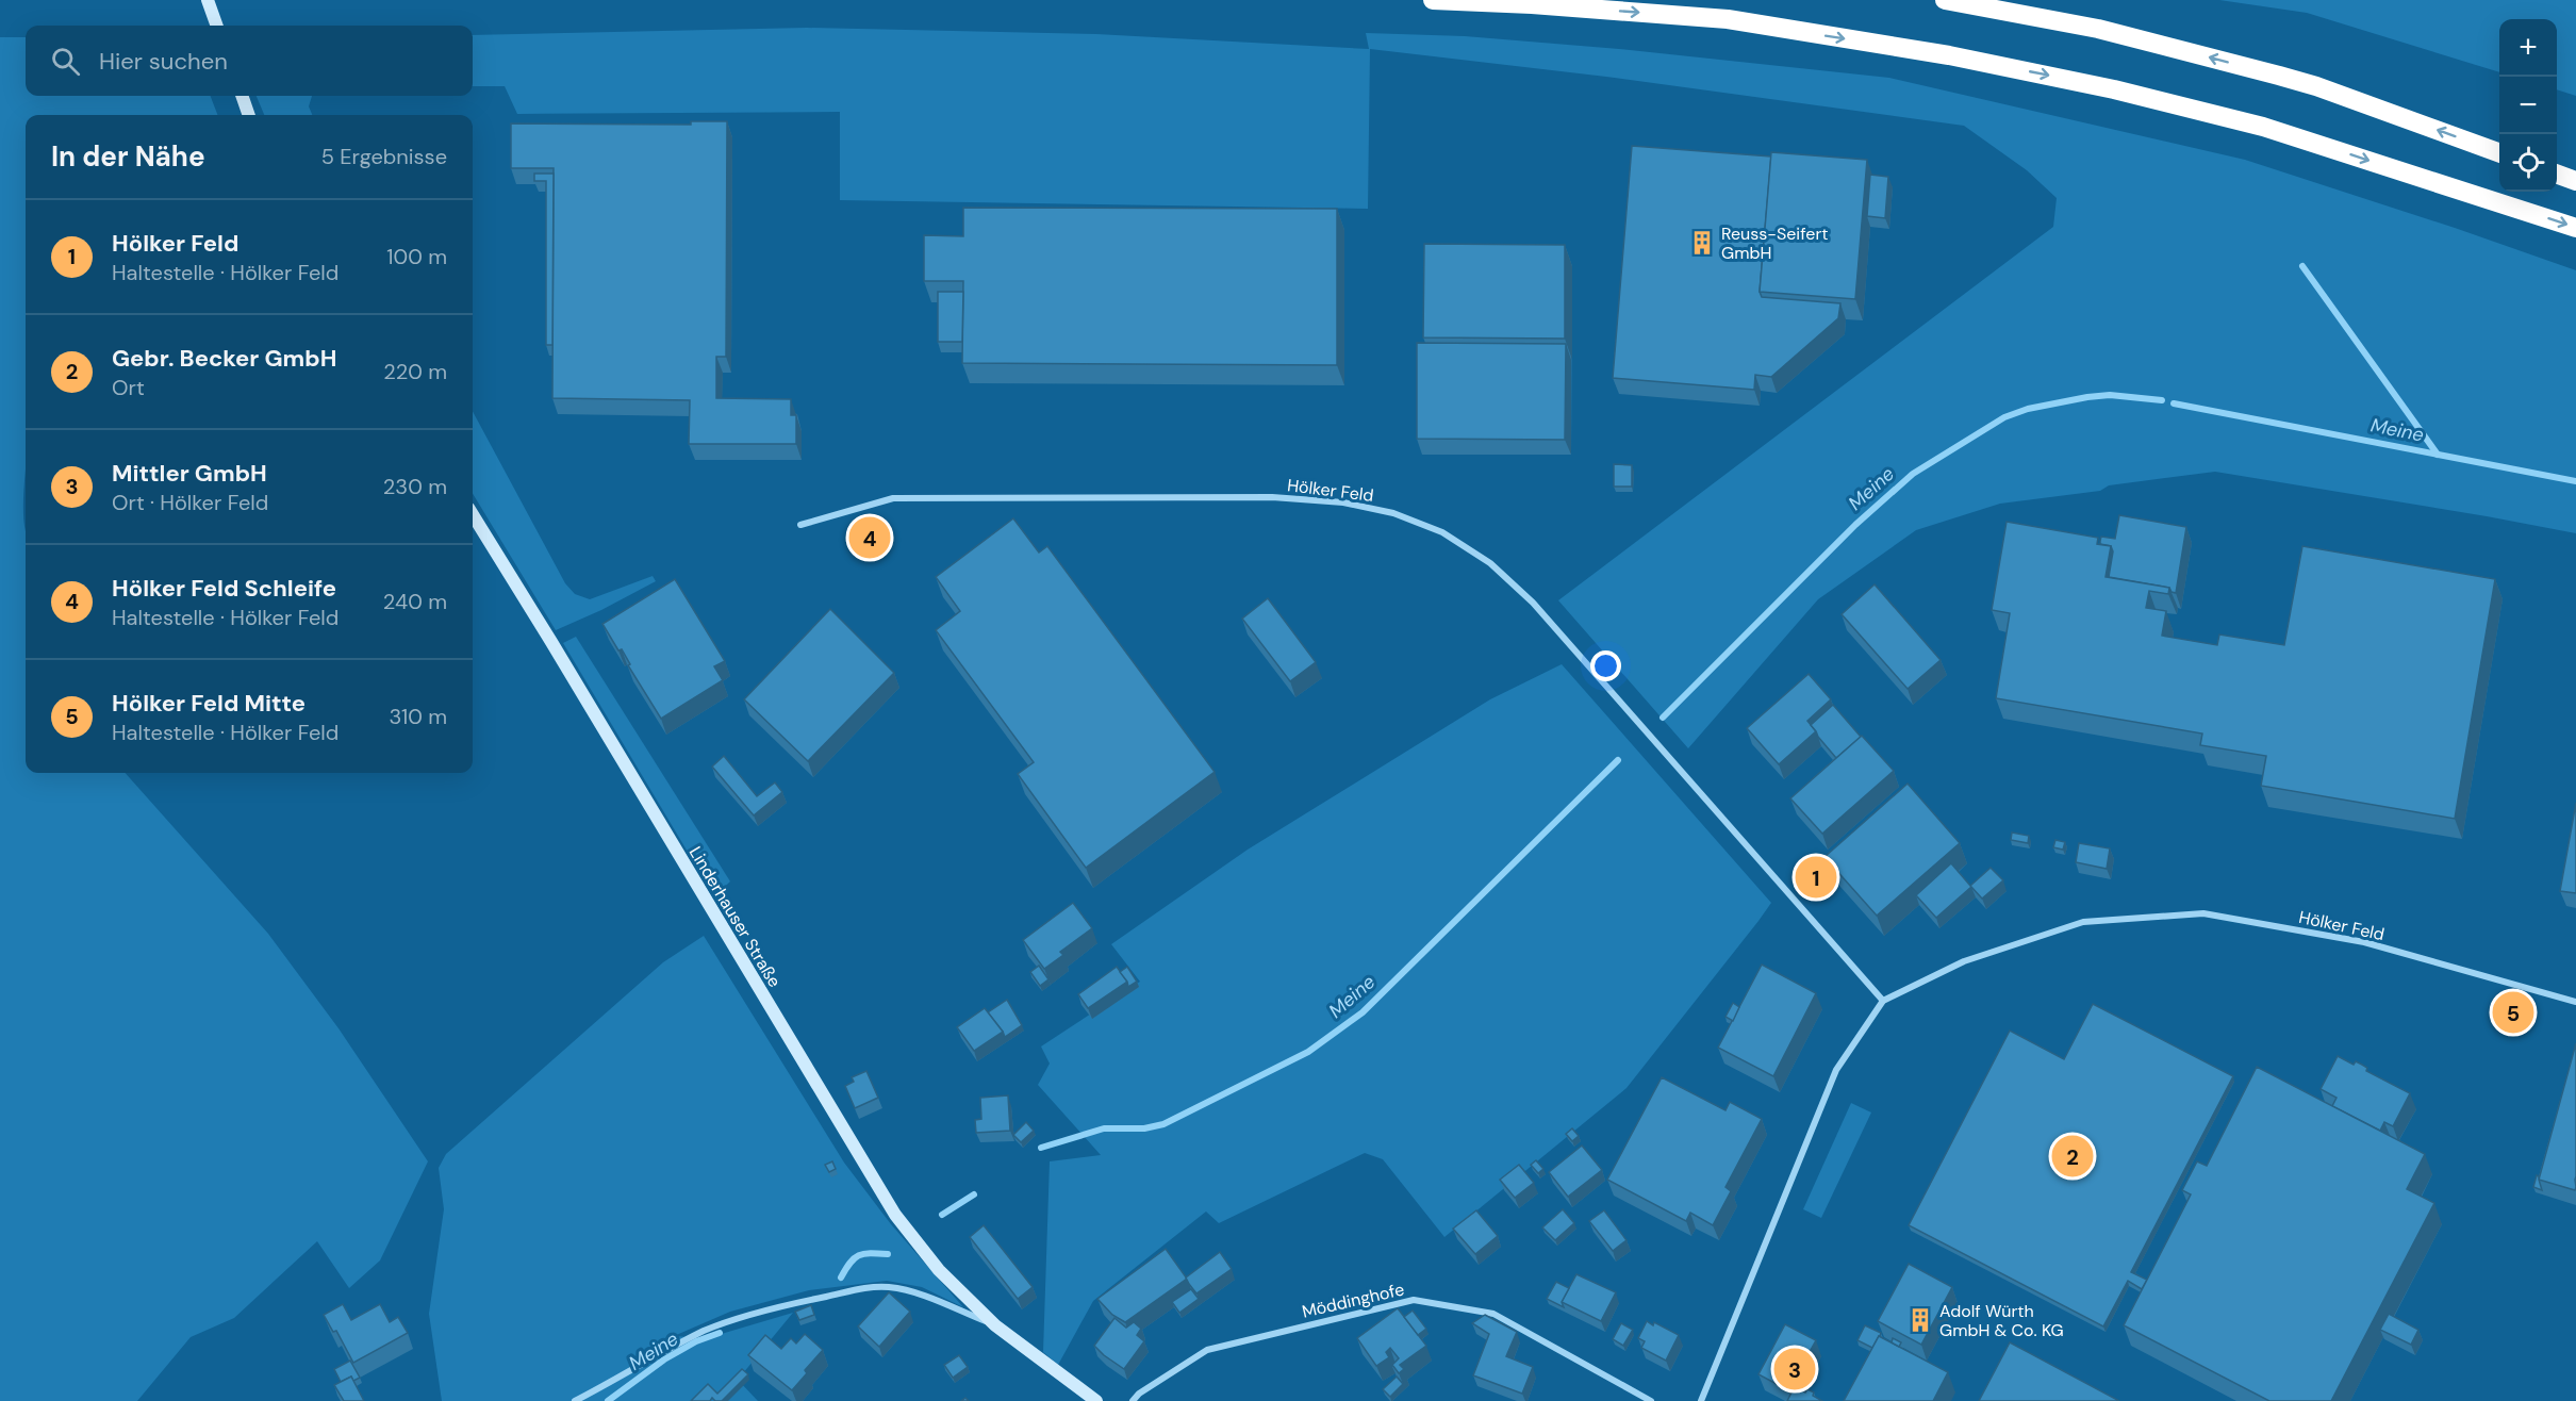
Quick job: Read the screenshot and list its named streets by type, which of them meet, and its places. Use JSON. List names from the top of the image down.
{
  "streets": {
    "main road": ["Linderhauser Straße"],
    "street": ["Hölker Feld", "Möddinghofe"]
  },
  "water": ["Meine"],
  "places": {
    "building": ["Reuss-Seifert GmbH", "Adolf Würth GmbH & Co. KG"]
  },
  "page": {
    "map_buttons": ["+", "−"],
    "search": "Hier suchen",
    "heading": ["In der Nähe", "5 Ergebnisse"],
    "list": [
      {
        "mark": "1",
        "name": "Hölker Feld",
        "note": "Haltestelle · Hölker Feld",
        "value": "100 m"
      },
      {
        "mark": "2",
        "name": "Gebr. Becker GmbH",
        "note": "Ort",
        "value": "220 m"
      },
      {
        "mark": "3",
        "name": "Mittler GmbH",
        "note": "Ort · Hölker Feld",
        "value": "230 m"
      },
      {
        "mark": "4",
        "name": "Hölker Feld Schleife",
        "note": "Haltestelle · Hölker Feld",
        "value": "240 m"
      },
      {
        "mark": "5",
        "name": "Hölker Feld Mitte",
        "note": "Haltestelle · Hölker Feld",
        "value": "310 m"
      }
    ],
    "pins": [
      "4",
      "1",
      "5",
      "2",
      "3"
    ]
  }
}
